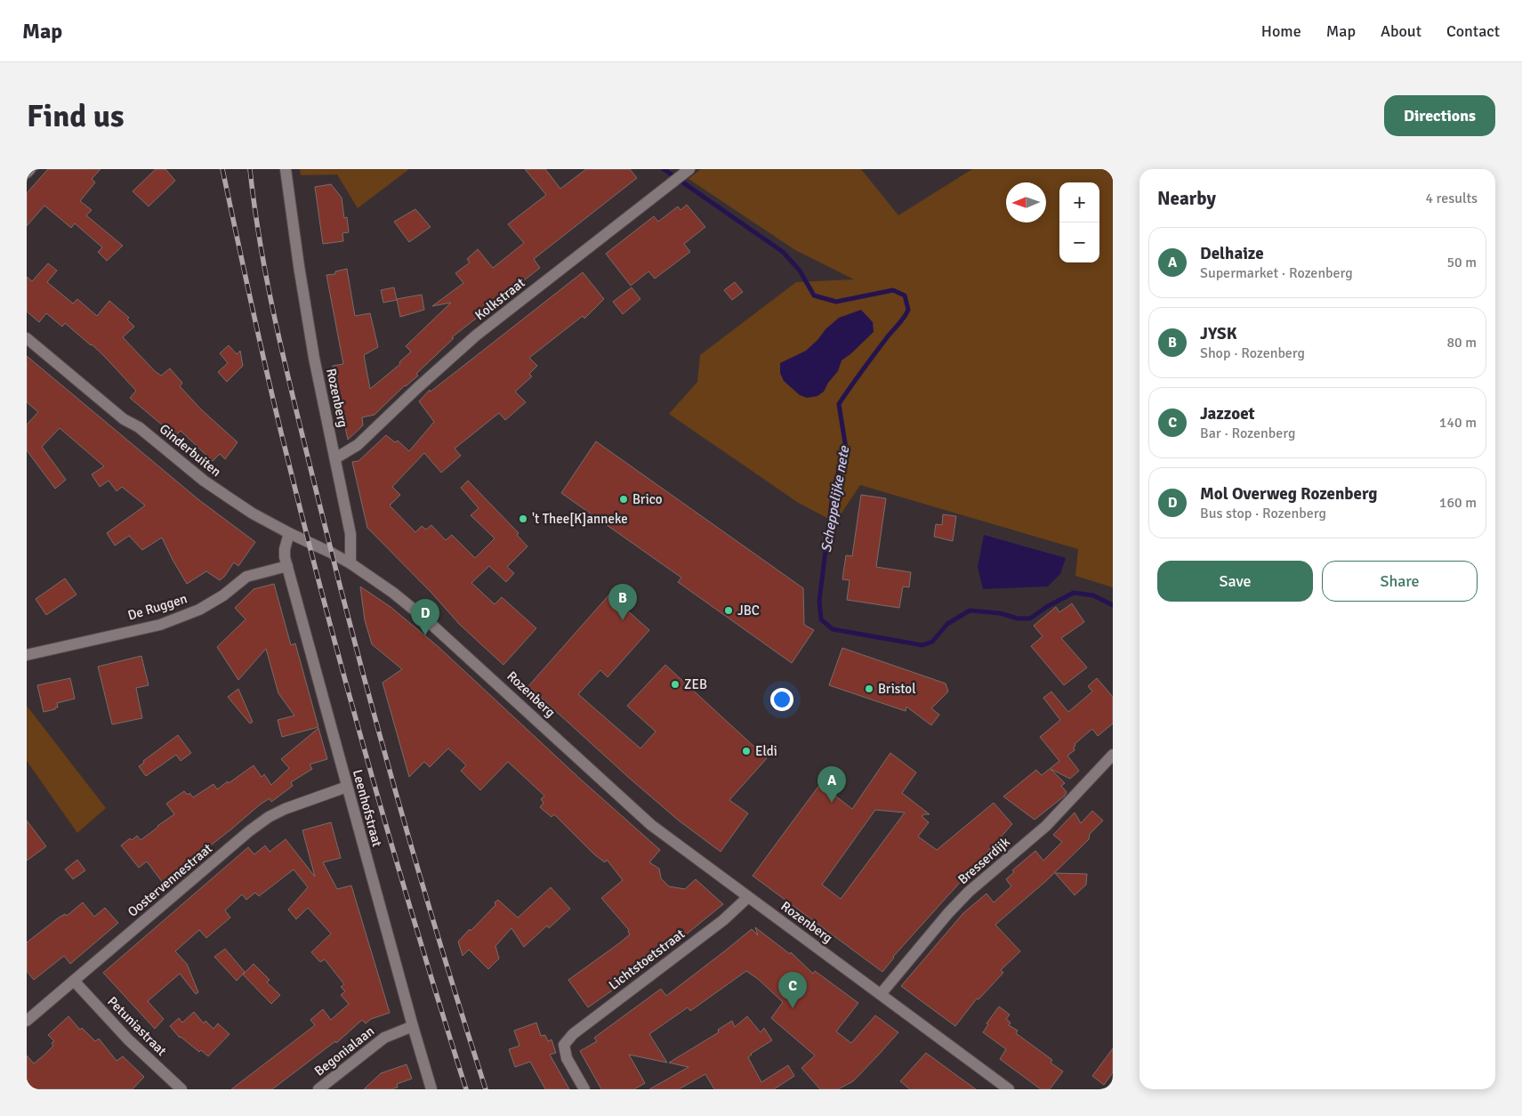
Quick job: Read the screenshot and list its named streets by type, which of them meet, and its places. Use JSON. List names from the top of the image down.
{
  "streets": {
    "street": [
      "Kolkstraat",
      "Rozenberg",
      "Ginderbuiten",
      "De Ruggen",
      "Leenhofstraat",
      "Bresserdijk",
      "Oostervennestraat",
      "Lichtstoetstraat",
      "Petuniastraat",
      "Begonialaan"
    ]
  },
  "crossings": [
    ["Kolkstraat", "Rozenberg"],
    ["Rozenberg", "Ginderbuiten"],
    ["Rozenberg", "Bresserdijk"],
    ["Rozenberg", "Lichtstoetstraat"],
    ["Ginderbuiten", "Leenhofstraat"],
    ["De Ruggen", "Leenhofstraat"],
    ["Leenhofstraat", "Oostervennestraat"],
    ["Leenhofstraat", "Begonialaan"],
    ["Oostervennestraat", "Petuniastraat"]
  ],
  "water": ["Scheppelijke nete"],
  "places": [
    "Brico",
    "'t Thee[K]anneke",
    "JBC",
    "ZEB",
    "Bristol",
    "Eldi"
  ],
  "north": "left",
  "page": {
    "header": "Map",
    "nav": [
      "Home",
      "Map",
      "About",
      "Contact"
    ],
    "buttons": [
      "Directions",
      ["Save", "Share"]
    ],
    "title": "Find us",
    "heading": ["Nearby", "4 results"],
    "map_buttons": ["+", "−"],
    "list": [
      {
        "mark": "A",
        "name": "Delhaize",
        "note": "Supermarket · Rozenberg",
        "value": "50 m"
      },
      {
        "mark": "B",
        "name": "JYSK",
        "note": "Shop · Rozenberg",
        "value": "80 m"
      },
      {
        "mark": "C",
        "name": "Jazzoet",
        "note": "Bar · Rozenberg",
        "value": "140 m"
      },
      {
        "mark": "D",
        "name": "Mol Overweg Rozenberg",
        "note": "Bus stop · Rozenberg",
        "value": "160 m"
      }
    ],
    "pins": [
      "B",
      "D",
      "A",
      "C"
    ]
  }
}
